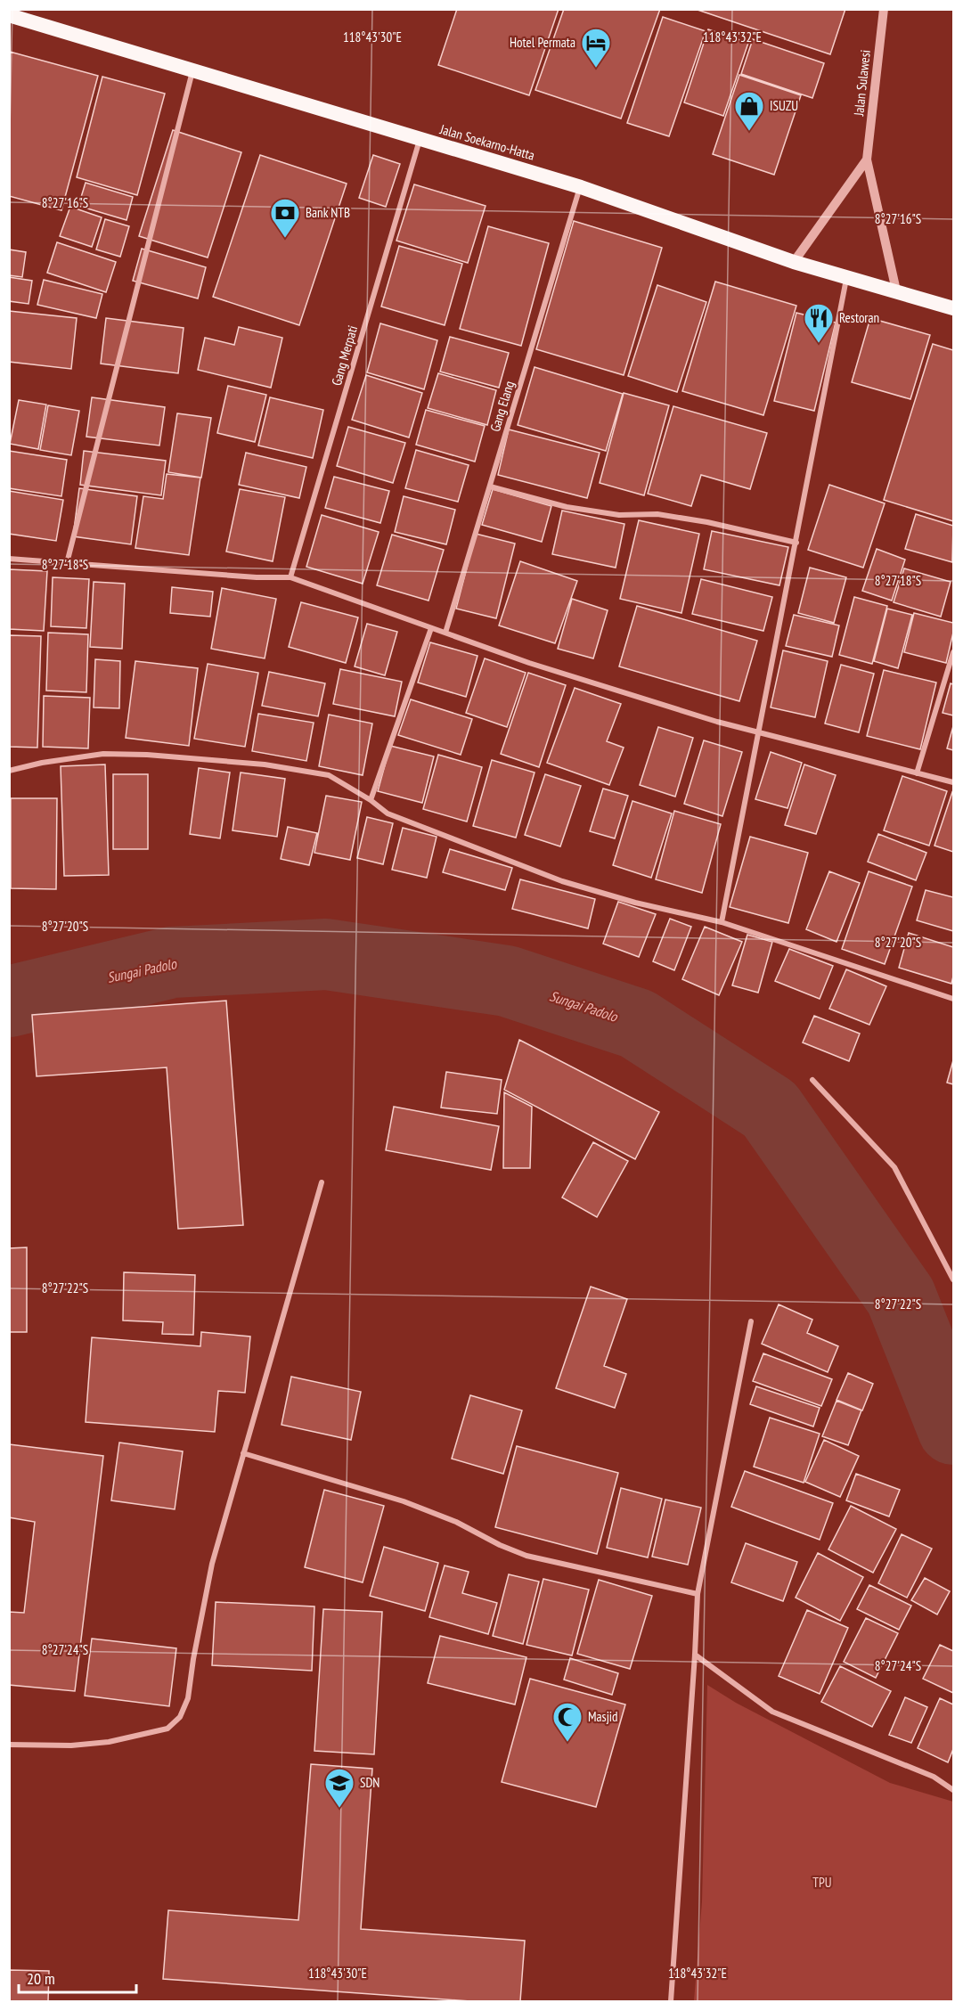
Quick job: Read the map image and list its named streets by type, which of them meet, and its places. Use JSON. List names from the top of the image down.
{
  "streets": {
    "highway": ["Jalan Soekarno-Hatta"],
    "street": ["Jalan Sulawesi", "Gang Merpati", "Gang Elang"]
  },
  "crossings": [
    ["Jalan Sulawesi", "Jalan Soekarno-Hatta"],
    ["Jalan Soekarno-Hatta", "Gang Merpati"],
    ["Jalan Soekarno-Hatta", "Gang Elang"]
  ],
  "water": ["Sungai Padolo"],
  "parks": ["TPU"],
  "places": {
    "hotel": ["Hotel Permata"],
    "shop": ["ISUZU"],
    "bank": ["Bank NTB"],
    "restaurant": ["Restoran"],
    "mosque": ["Masjid"],
    "school or university": ["SDN"]
  },
  "scale_bar": "20 m",
  "coordinates": [
    "118°43'30\"E",
    "118°43'32\"E",
    "8°27'16\"S",
    "8°27'18\"S",
    "8°27'20\"S",
    "8°27'22\"S",
    "8°27'24\"S"
  ]
}
